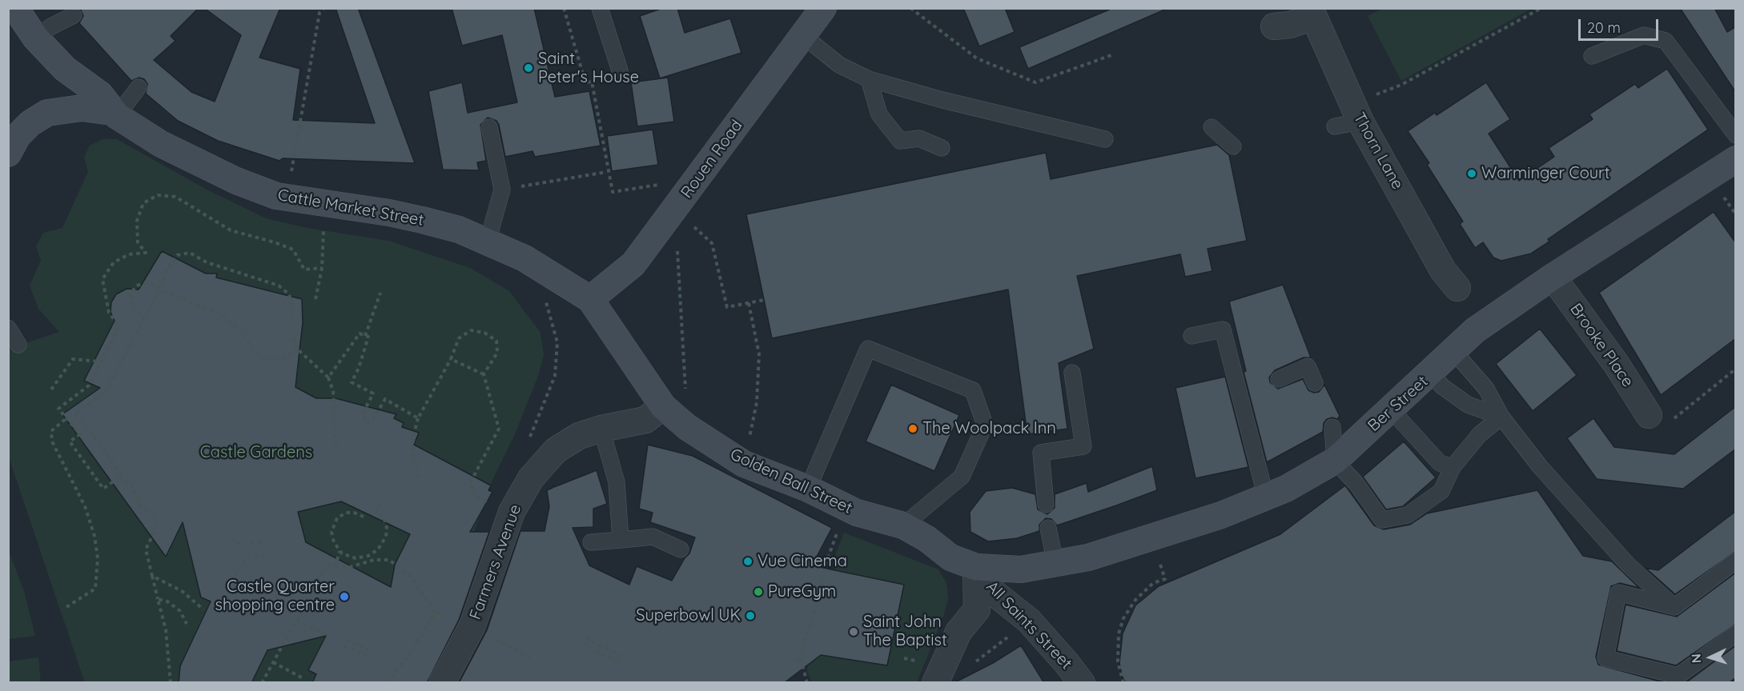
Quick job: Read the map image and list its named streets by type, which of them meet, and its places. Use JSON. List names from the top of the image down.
{
  "streets": {
    "street": [
      "Thorn Lane",
      "Rouen Road",
      "Cattle Market Street",
      "Brooke Place",
      "Ber Street",
      "Golden Ball Street",
      "Farmers Avenue",
      "All Saints Street"
    ]
  },
  "crossings": [
    ["Rouen Road", "Cattle Market Street"],
    ["Rouen Road", "Golden Ball Street"],
    ["Cattle Market Street", "Golden Ball Street"],
    ["Brooke Place", "Ber Street"],
    ["Ber Street", "Golden Ball Street"],
    ["Golden Ball Street", "Farmers Avenue"],
    ["Golden Ball Street", "All Saints Street"]
  ],
  "parks": ["Castle Gardens"],
  "places": [
    "Saint Peter's House",
    "Warminger Court",
    "The Woolpack Inn",
    "Vue Cinema",
    "PureGym",
    "Castle Quarter shopping centre",
    "Superbowl UK",
    "Saint John The Baptist"
  ],
  "scale_bar": "20 m",
  "north": "left"
}
